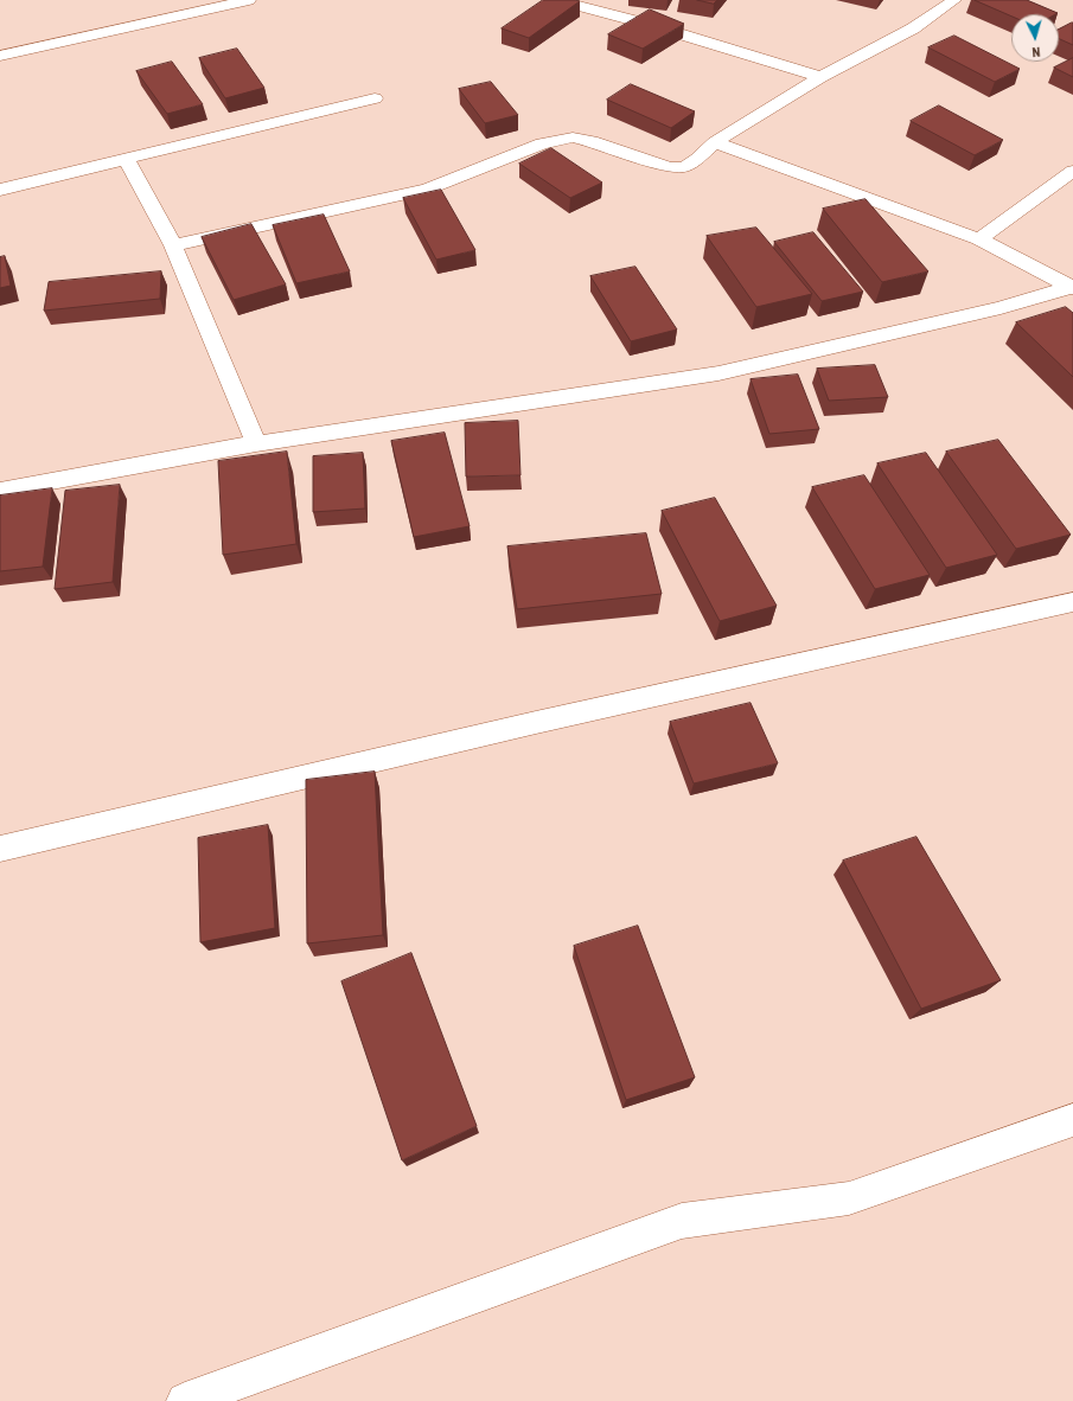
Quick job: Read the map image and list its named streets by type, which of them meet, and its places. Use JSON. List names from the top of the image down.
{
  "north": "bottom"
}
